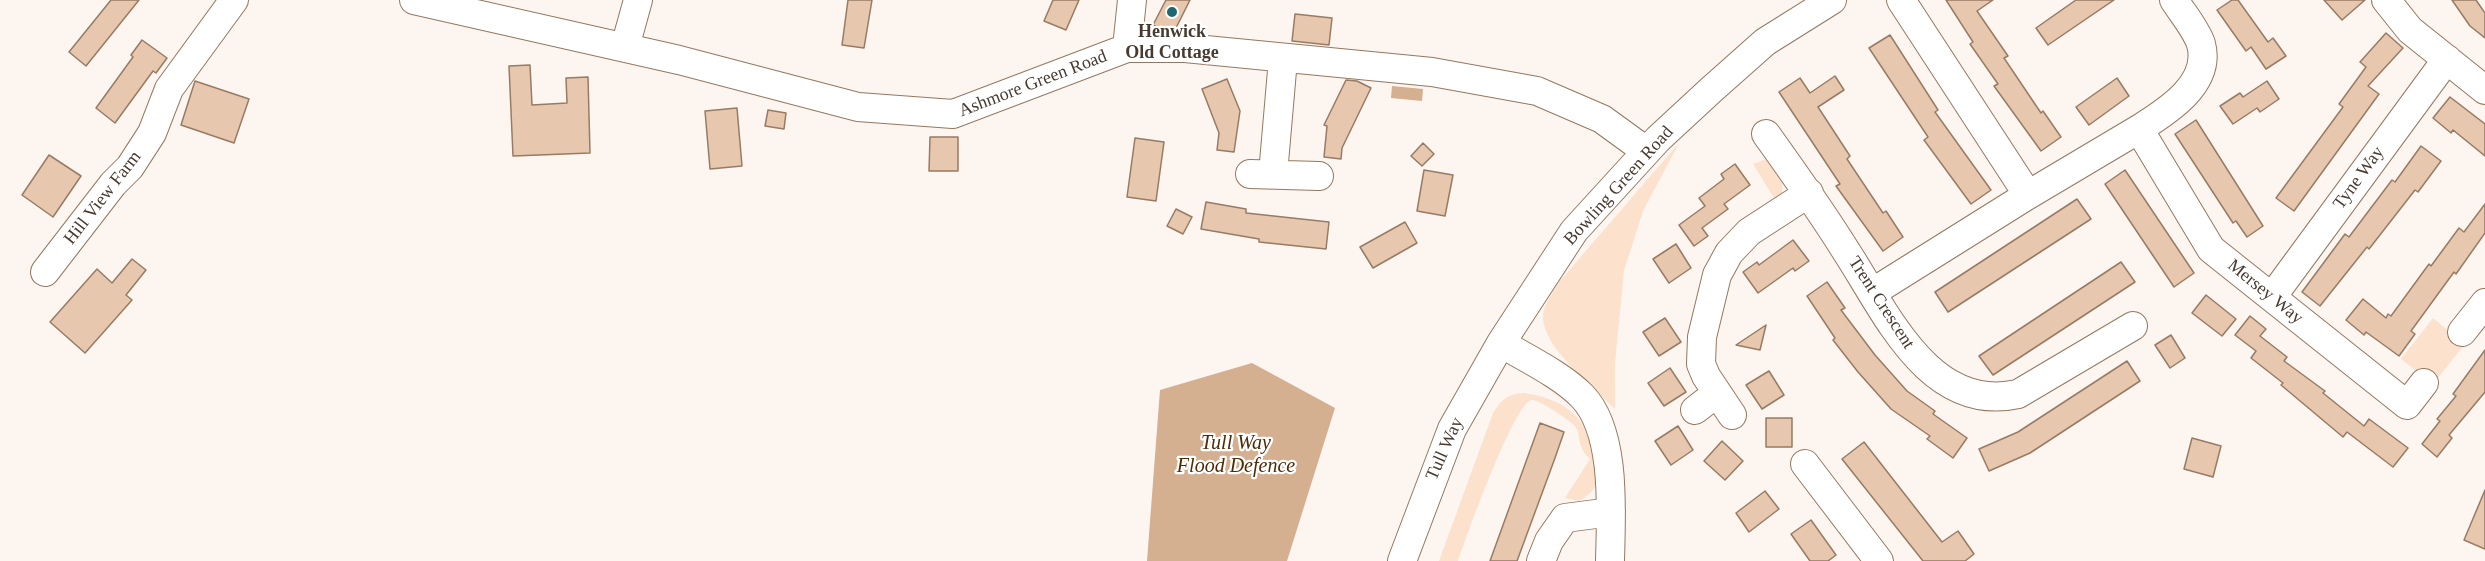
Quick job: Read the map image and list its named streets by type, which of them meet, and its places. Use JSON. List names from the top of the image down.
{
  "streets": {
    "street": [
      "Ashmore Green Road",
      "Tyne Way",
      "Bowling Green Road",
      "Hill View Farm",
      "Mersey Way",
      "Trent Crescent",
      "Tull Way"
    ]
  },
  "crossings": [
    ["Ashmore Green Road", "Bowling Green Road"],
    ["Tyne Way", "Mersey Way"],
    ["Bowling Green Road", "Tull Way"]
  ],
  "water": ["Tull Way Flood Defence"],
  "places": ["Henwick Old Cottage"]
}
